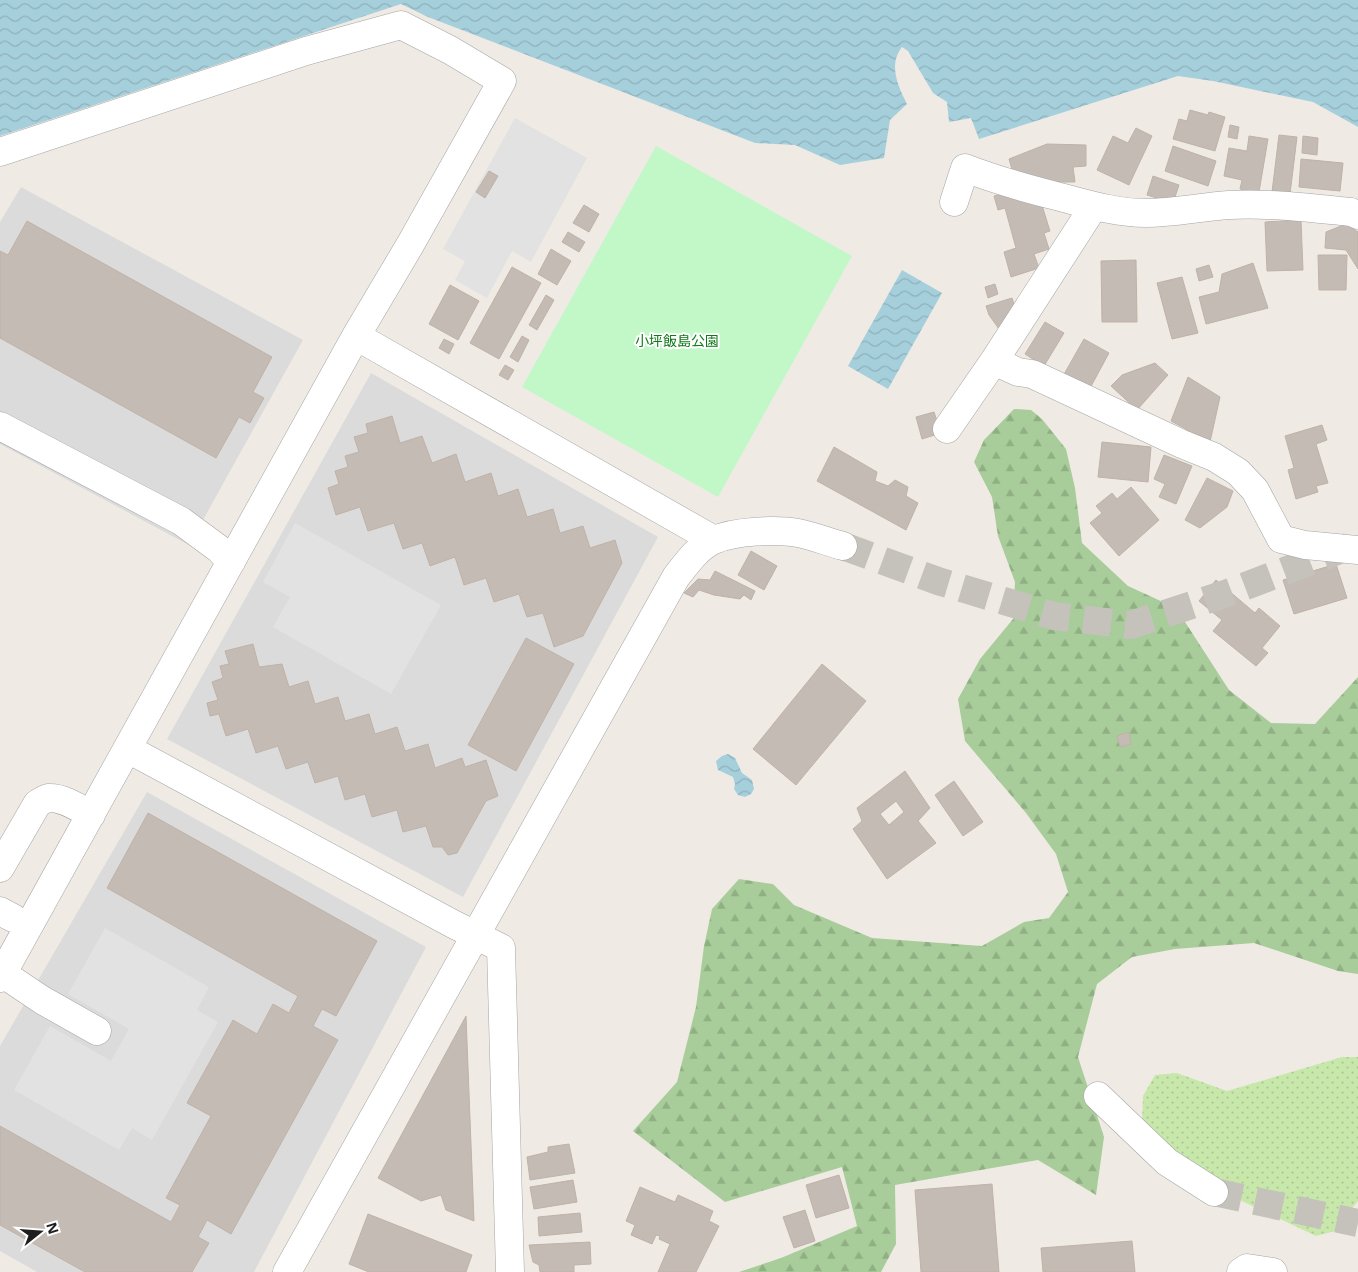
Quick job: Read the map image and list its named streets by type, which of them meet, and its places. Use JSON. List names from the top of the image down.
{
  "parks": ["小坪飯島公園"],
  "north": "right"
}
